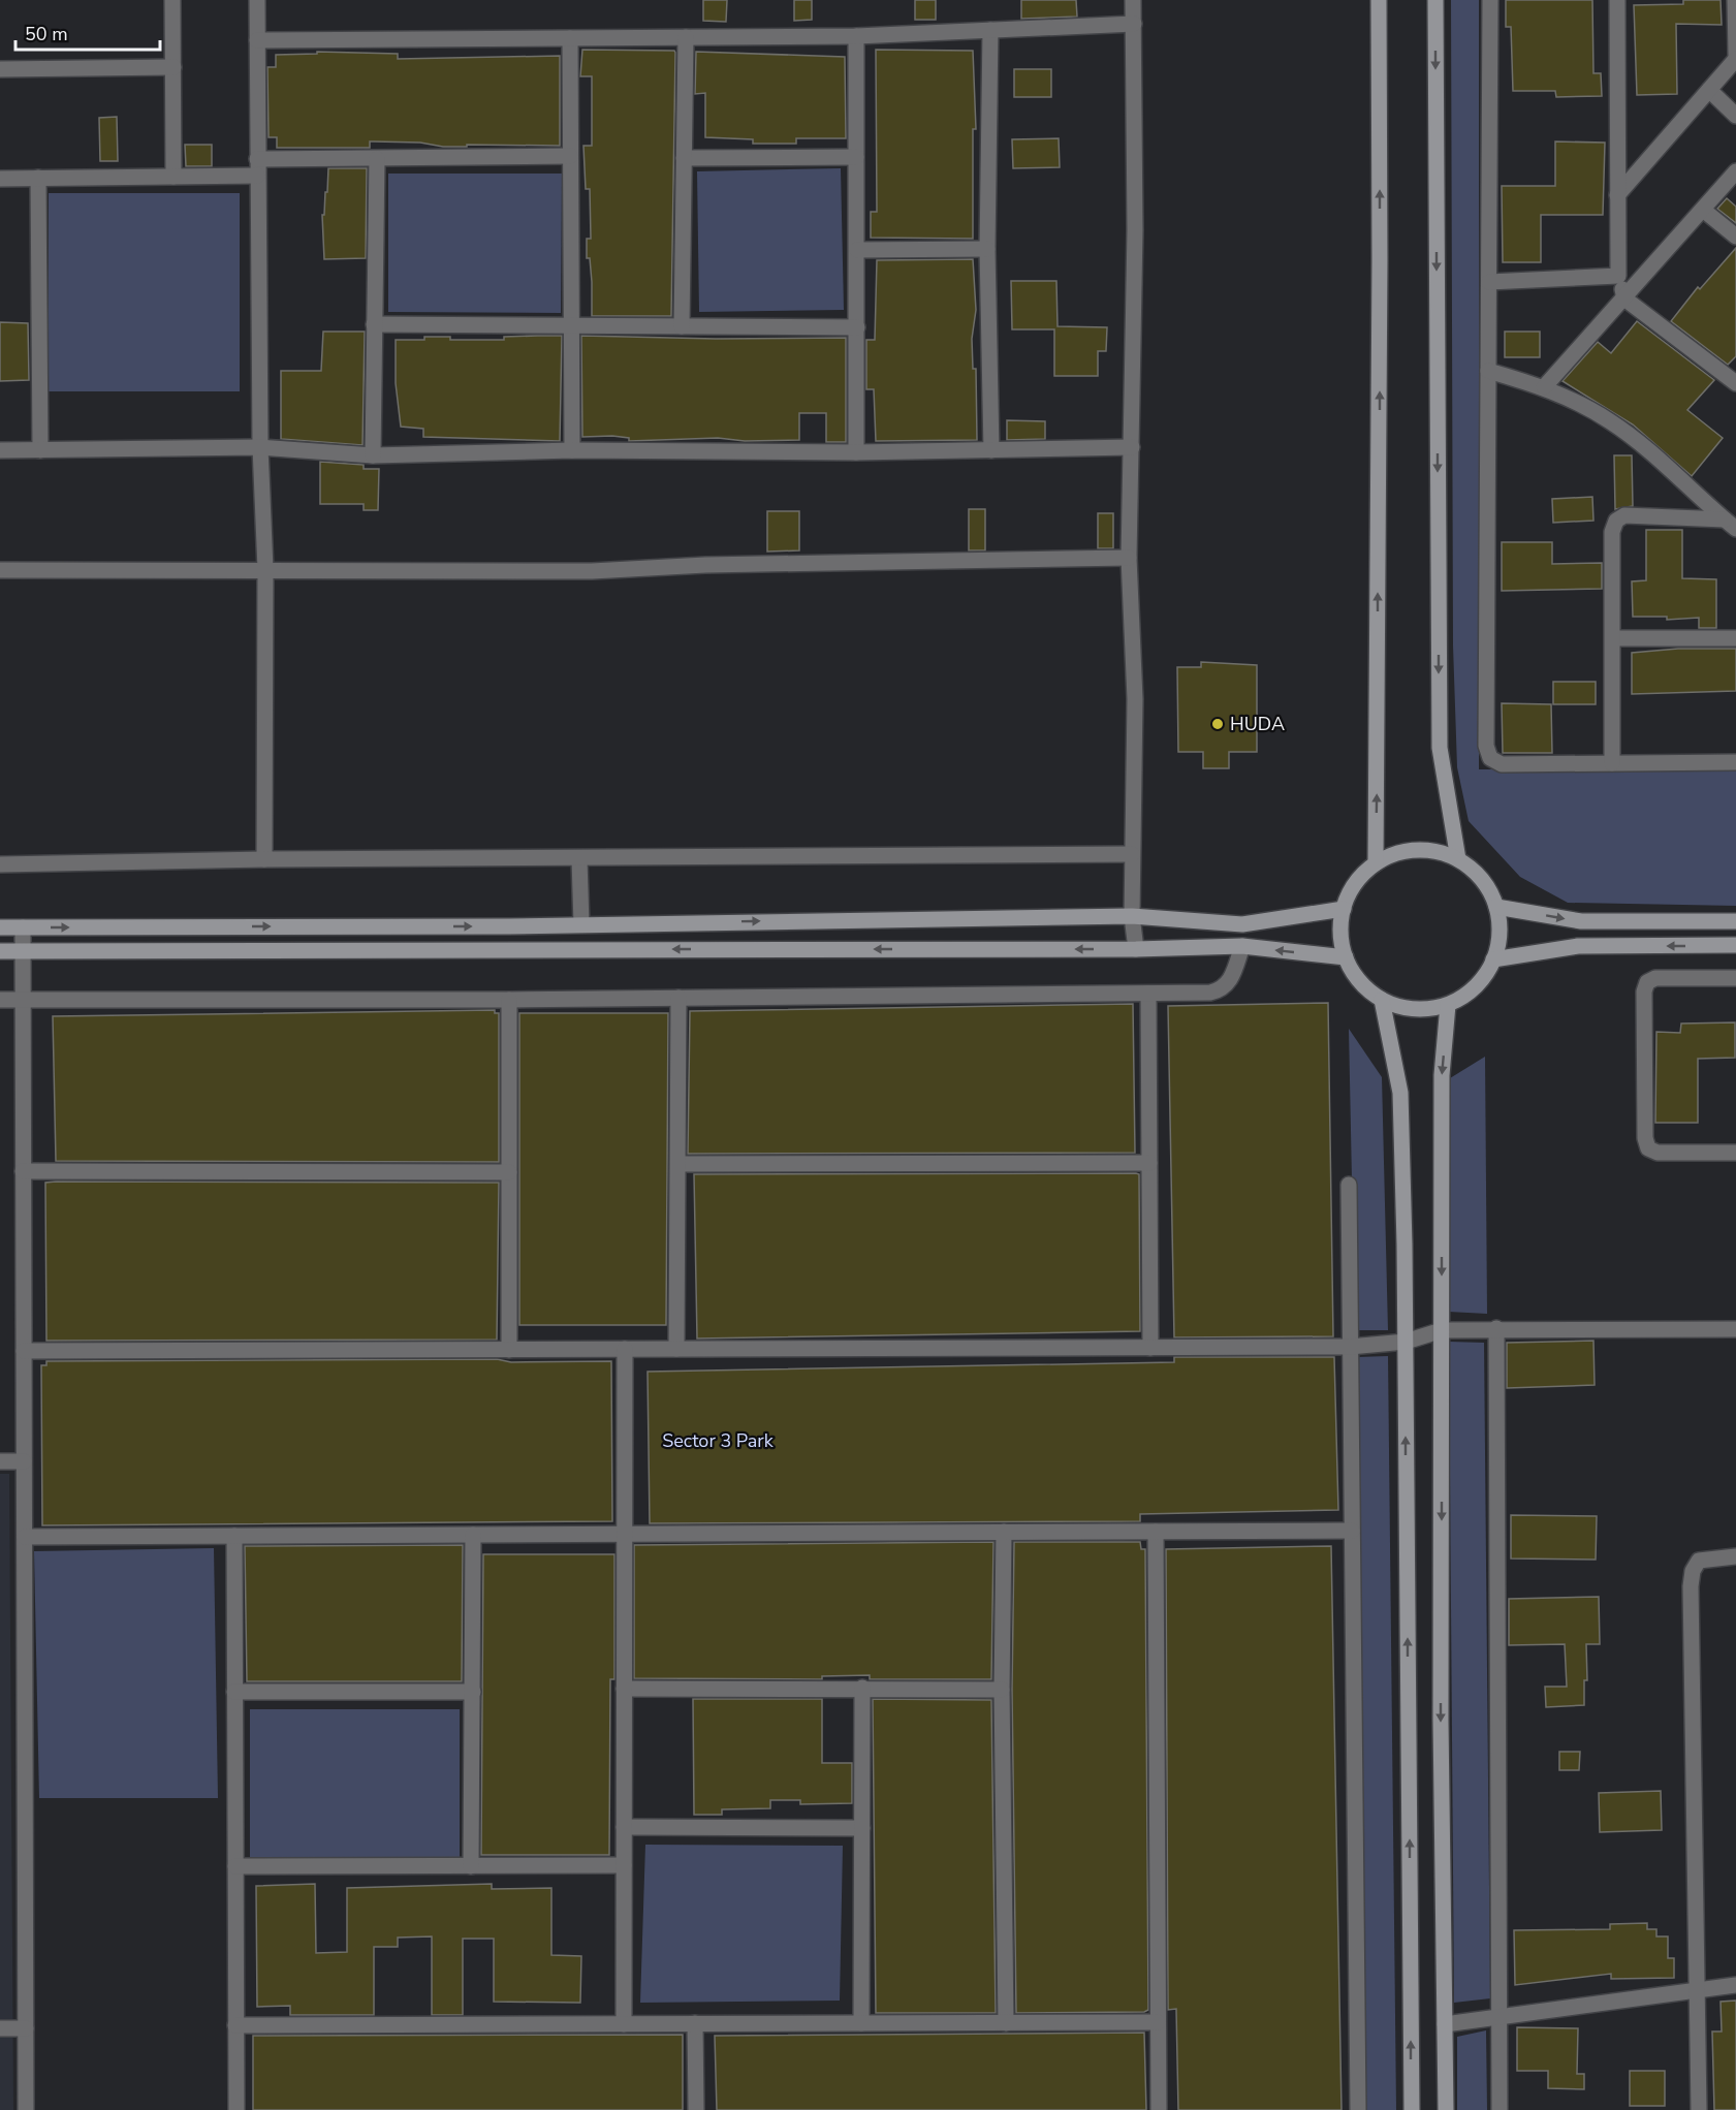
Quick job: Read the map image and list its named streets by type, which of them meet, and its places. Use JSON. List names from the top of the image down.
{
  "parks": ["Sector 3 Park"],
  "places": ["HUDA"],
  "scale_bar": "50 m"
}
